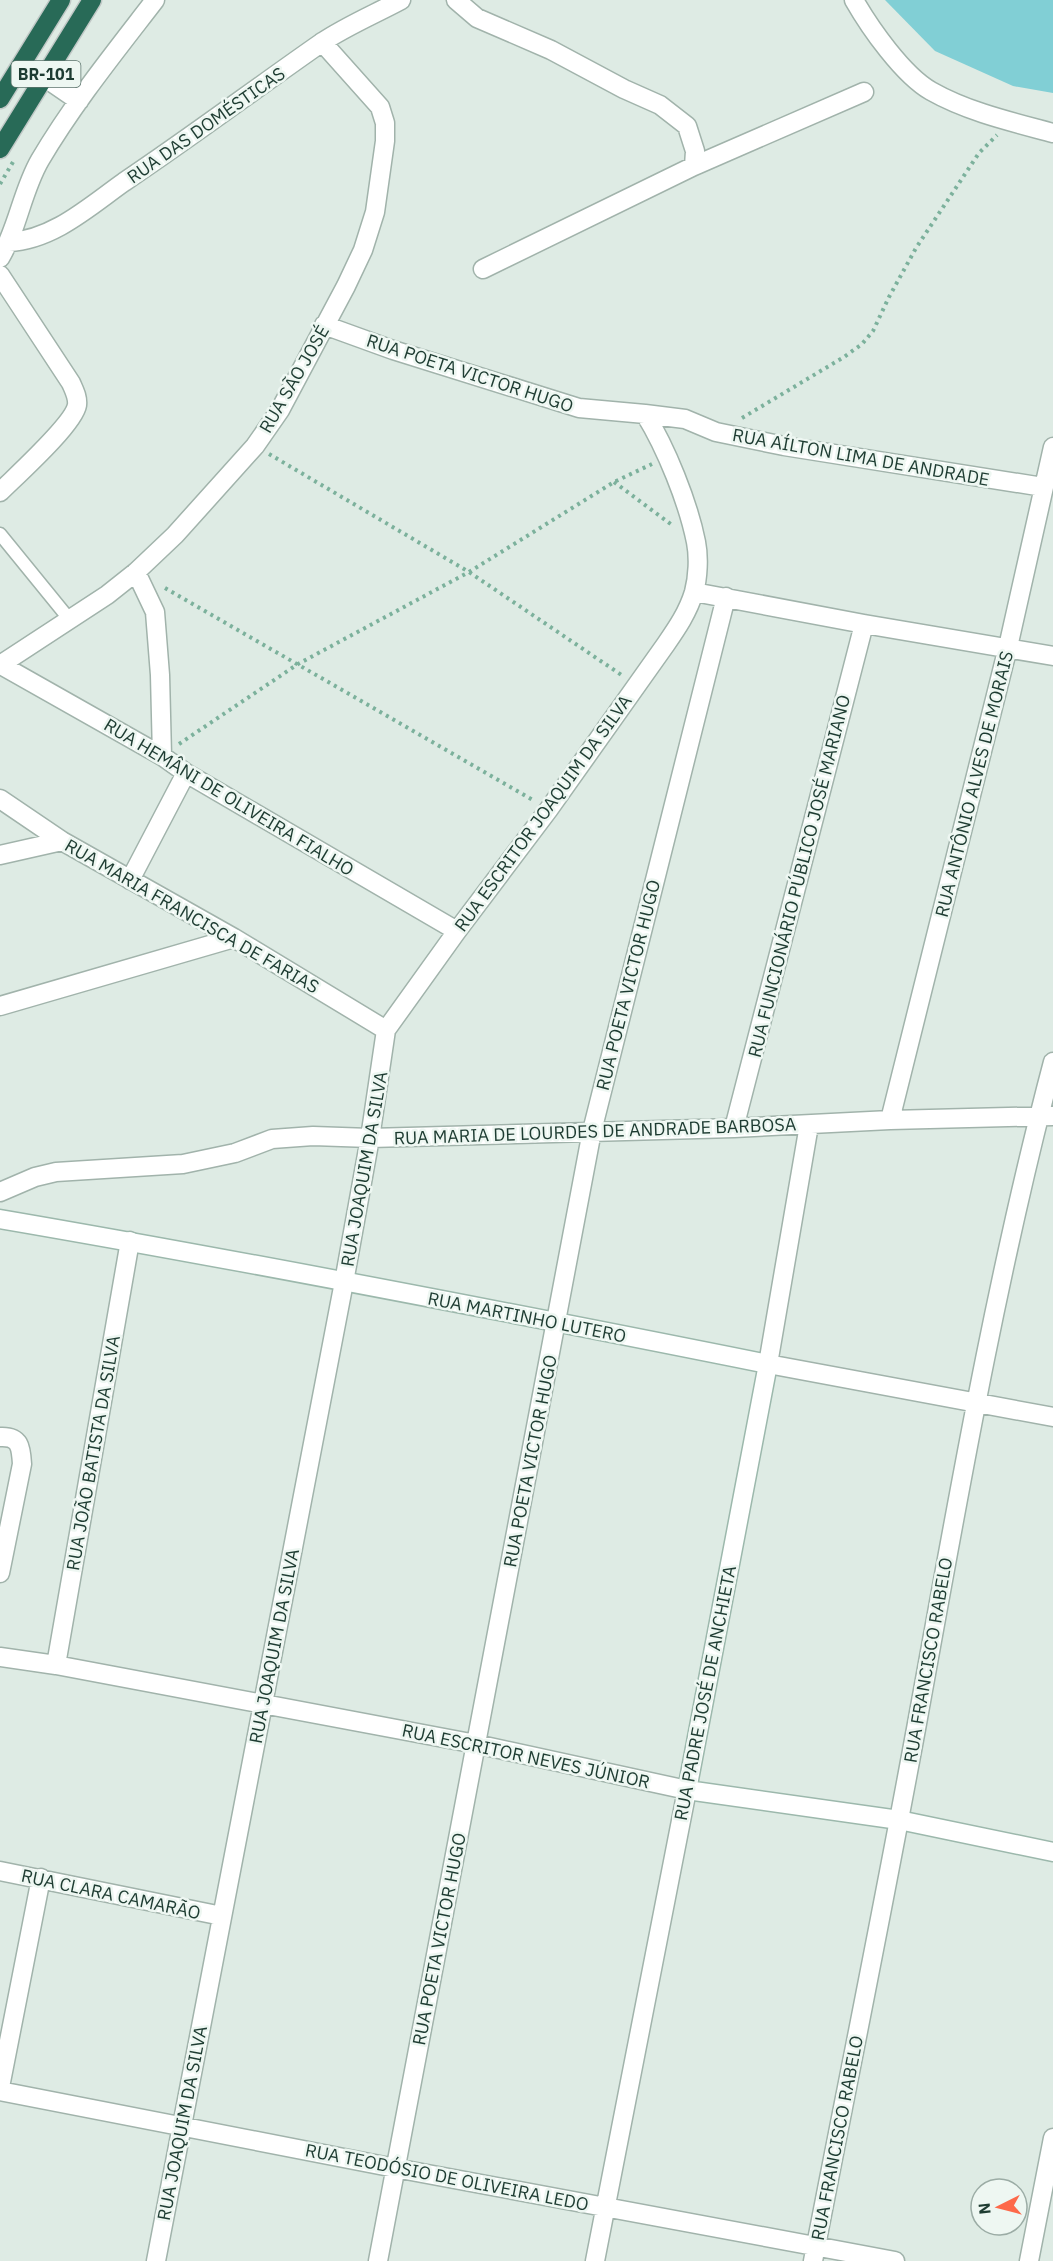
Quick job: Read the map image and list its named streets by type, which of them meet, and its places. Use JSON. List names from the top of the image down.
{
  "streets": {
    "highway": ["BR-101"],
    "street": [
      "RUA DAS DOMÉSTICAS",
      "RUA POETA VICTOR HUGO",
      "RUA SÃO JOSÉ",
      "RUA AÍLTON LIMA DE ANDRADE",
      "RUA ANTÔNIO ALVES DE MORAIS",
      "RUA HEMÂNI DE OLIVEIRA FIALHO",
      "RUA ESCRITOR JOAQUIM DA SILVA",
      "RUA FUNCIONÁRIO PÚBLICO JOSÉ MARIANO",
      "RUA MARIA FRANCISCA DE FARIAS",
      "RUA MARIA DE LOURDES DE ANDRADE BARBOSA",
      "RUA JOAQUIM DA SILVA",
      "RUA MARTINHO LUTERO",
      "RUA JOÃO BATISTA DA SILVA",
      "RUA FRANCISCO RABELO",
      "RUA PADRE JOSÉ DE ANCHIETA",
      "RUA ESCRITOR NEVES JÚNIOR",
      "RUA CLARA CAMARÃO",
      "RUA TEODÓSIO DE OLIVEIRA LEDO"
    ]
  },
  "crossings": [
    ["RUA DAS DOMÉSTICAS", "RUA SÃO JOSÉ"],
    ["RUA POETA VICTOR HUGO", "RUA SÃO JOSÉ"],
    ["RUA POETA VICTOR HUGO", "RUA AÍLTON LIMA DE ANDRADE"],
    ["RUA POETA VICTOR HUGO", "RUA MARIA DE LOURDES DE ANDRADE BARBOSA"],
    ["RUA POETA VICTOR HUGO", "RUA MARTINHO LUTERO"],
    ["RUA POETA VICTOR HUGO", "RUA ESCRITOR NEVES JÚNIOR"],
    ["RUA POETA VICTOR HUGO", "RUA TEODÓSIO DE OLIVEIRA LEDO"],
    ["RUA SÃO JOSÉ", "RUA HEMÂNI DE OLIVEIRA FIALHO"],
    ["RUA AÍLTON LIMA DE ANDRADE", "RUA ANTÔNIO ALVES DE MORAIS"],
    ["RUA ANTÔNIO ALVES DE MORAIS", "RUA MARIA DE LOURDES DE ANDRADE BARBOSA"],
    ["RUA HEMÂNI DE OLIVEIRA FIALHO", "RUA ESCRITOR JOAQUIM DA SILVA"],
    ["RUA ESCRITOR JOAQUIM DA SILVA", "RUA MARIA FRANCISCA DE FARIAS"],
    ["RUA ESCRITOR JOAQUIM DA SILVA", "RUA JOAQUIM DA SILVA"],
    ["RUA FUNCIONÁRIO PÚBLICO JOSÉ MARIANO", "RUA MARIA DE LOURDES DE ANDRADE BARBOSA"],
    ["RUA MARIA FRANCISCA DE FARIAS", "RUA JOAQUIM DA SILVA"],
    ["RUA MARIA DE LOURDES DE ANDRADE BARBOSA", "RUA JOAQUIM DA SILVA"],
    ["RUA MARIA DE LOURDES DE ANDRADE BARBOSA", "RUA FRANCISCO RABELO"],
    ["RUA MARIA DE LOURDES DE ANDRADE BARBOSA", "RUA PADRE JOSÉ DE ANCHIETA"],
    ["RUA JOAQUIM DA SILVA", "RUA MARTINHO LUTERO"],
    ["RUA JOAQUIM DA SILVA", "RUA ESCRITOR NEVES JÚNIOR"],
    ["RUA JOAQUIM DA SILVA", "RUA CLARA CAMARÃO"],
    ["RUA JOAQUIM DA SILVA", "RUA TEODÓSIO DE OLIVEIRA LEDO"],
    ["RUA MARTINHO LUTERO", "RUA JOÃO BATISTA DA SILVA"],
    ["RUA MARTINHO LUTERO", "RUA FRANCISCO RABELO"],
    ["RUA MARTINHO LUTERO", "RUA PADRE JOSÉ DE ANCHIETA"],
    ["RUA JOÃO BATISTA DA SILVA", "RUA ESCRITOR NEVES JÚNIOR"],
    ["RUA FRANCISCO RABELO", "RUA ESCRITOR NEVES JÚNIOR"],
    ["RUA FRANCISCO RABELO", "RUA TEODÓSIO DE OLIVEIRA LEDO"],
    ["RUA PADRE JOSÉ DE ANCHIETA", "RUA ESCRITOR NEVES JÚNIOR"],
    ["RUA PADRE JOSÉ DE ANCHIETA", "RUA TEODÓSIO DE OLIVEIRA LEDO"]
  ],
  "north": "left"
}
